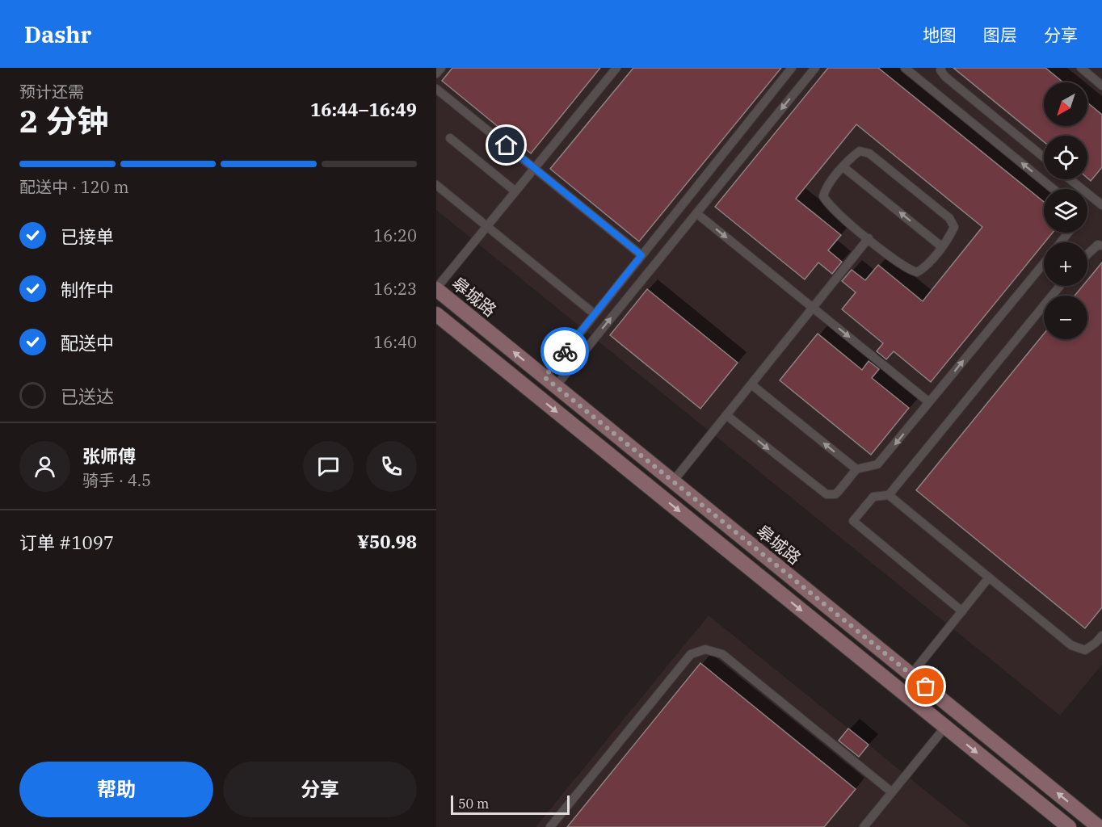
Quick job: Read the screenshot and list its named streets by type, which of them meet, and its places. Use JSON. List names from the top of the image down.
{
  "streets": {
    "main road": ["皋城路"]
  },
  "scale_bar": "50 m",
  "north": "bottom left",
  "page": {
    "header": "Dashr",
    "nav": ["地图", "图层", "分享"],
    "heading": ["2 分钟", "预计还需", "16:44–16:49"],
    "panel": [
      "张师傅",
      "骑手 · 4.5",
      "订单 #1097",
      "¥50.98"
    ],
    "map_buttons": ["+", "−"],
    "bar": "配送中 · 120 m",
    "list": [
      ["已接单", "16:20"],
      ["制作中", "16:23"],
      ["配送中", "16:40"],
      "已送达"
    ],
    "buttons": ["帮助", "分享"],
    "scale": "50 m"
  }
}
